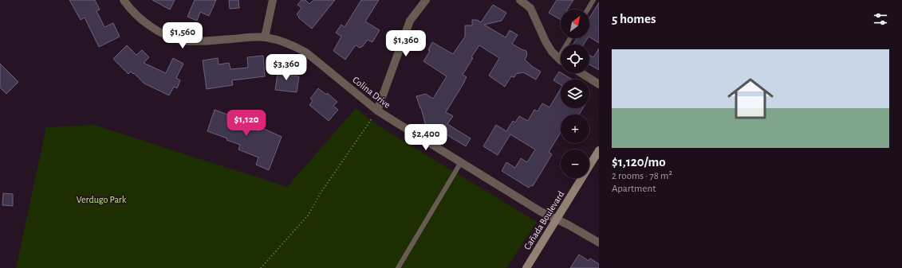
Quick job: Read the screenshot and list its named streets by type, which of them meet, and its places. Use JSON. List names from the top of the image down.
{
  "streets": {
    "main road": ["Cañada Boulevard"],
    "street": ["Colina Drive"]
  },
  "crossings": [
    ["Colina Drive", "Cañada Boulevard"]
  ],
  "parks": ["Verdugo Park"],
  "north": "top right",
  "page": {
    "heading": "5 homes",
    "map_buttons": ["+", "−"],
    "price": [
      "$1,560",
      "$1,360",
      "$3,360",
      "$1,120",
      "$2,400"
    ],
    "list": [
      {
        "name": "$1,120/mo",
        "note": "2 rooms · 78 m² · Apartment"
      }
    ]
  }
}
